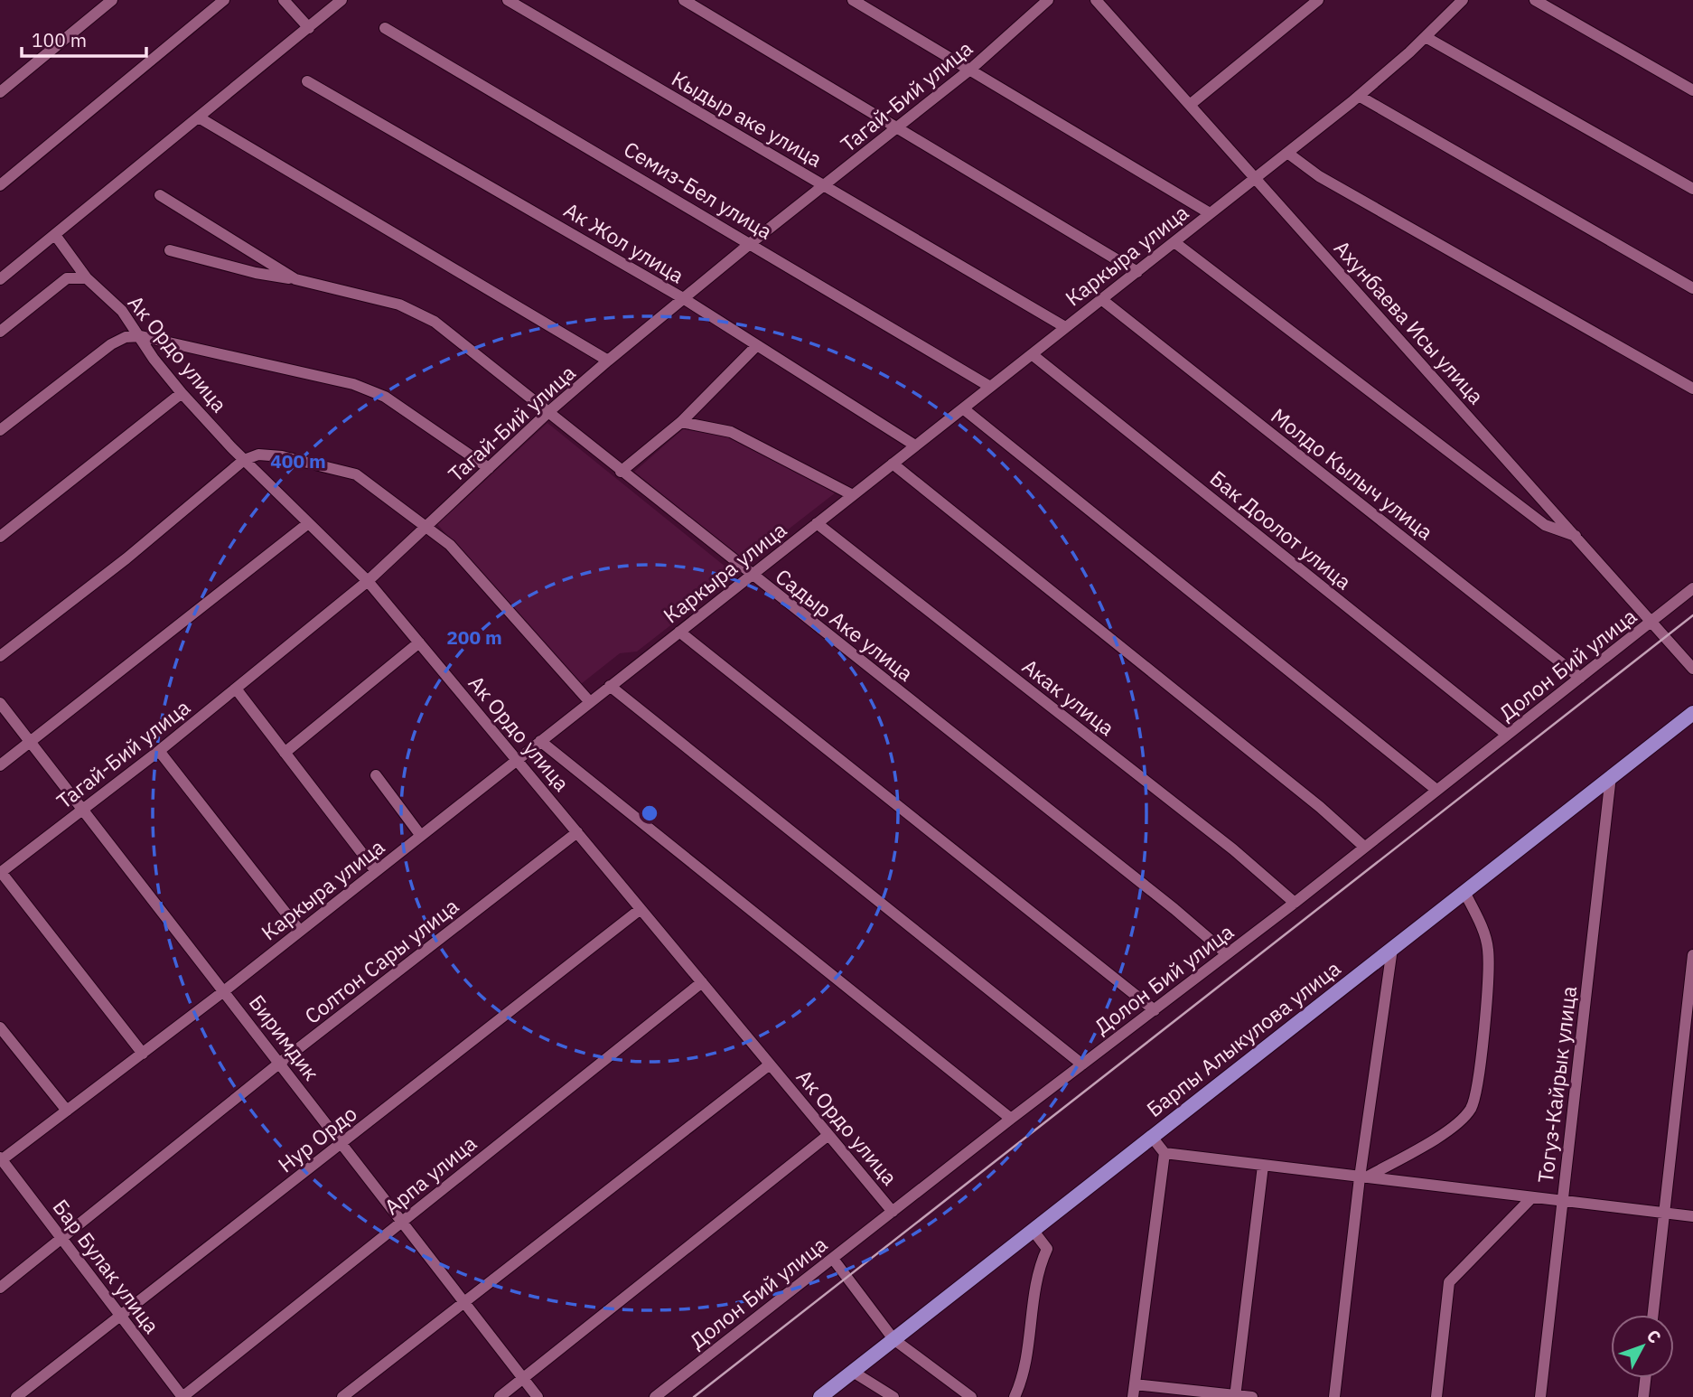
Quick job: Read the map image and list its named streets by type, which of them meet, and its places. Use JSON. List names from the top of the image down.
{
  "streets": {
    "main road": ["Барпы Алыкулова улица"],
    "street": [
      "Тагай-Бий улица",
      "Кыдыр аке улица",
      "Семиз-Бел улица",
      "Ак Жол улица",
      "Каркыра улица",
      "Ахунбаева Исы улица",
      "Ак Ордо улица",
      "Молдо Кылыч улица",
      "Бак Доолот улица",
      "Садыр Аке улица",
      "Долон Бий улица",
      "Акак улица",
      "Солтон Сары улица",
      "Биримдик",
      "Тогуз-Кайрык улица",
      "Нур Ордо",
      "Арпа улица",
      "Бар Булак улица"
    ]
  },
  "crossings": [
    ["Тагай-Бий улица", "Кыдыр аке улица"],
    ["Тагай-Бий улица", "Семиз-Бел улица"],
    ["Тагай-Бий улица", "Ак Жол улица"],
    ["Тагай-Бий улица", "Ак Ордо улица"],
    ["Тагай-Бий улица", "Садыр Аке улица"],
    ["Тагай-Бий улица", "Биримдик"],
    ["Кыдыр аке улица", "Каркыра улица"],
    ["Семиз-Бел улица", "Каркыра улица"],
    ["Ак Жол улица", "Каркыра улица"],
    ["Каркыра улица", "Ахунбаева Исы улица"],
    ["Каркыра улица", "Ак Ордо улица"],
    ["Каркыра улица", "Молдо Кылыч улица"],
    ["Каркыра улица", "Бак Доолот улица"],
    ["Каркыра улица", "Садыр Аке улица"],
    ["Каркыра улица", "Акак улица"],
    ["Каркыра улица", "Биримдик"],
    ["Каркыра улица", "Бар Булак улица"],
    ["Ахунбаева Исы улица", "Долон Бий улица"],
    ["Ак Ордо улица", "Долон Бий улица"],
    ["Ак Ордо улица", "Солтон Сары улица"],
    ["Ак Ордо улица", "Нур Ордо"],
    ["Ак Ордо улица", "Арпа улица"],
    ["Молдо Кылыч улица", "Долон Бий улица"],
    ["Бак Доолот улица", "Долон Бий улица"],
    ["Садыр Аке улица", "Долон Бий улица"],
    ["Долон Бий улица", "Акак улица"],
    ["Солтон Сары улица", "Биримдик"],
    ["Солтон Сары улица", "Бар Булак улица"],
    ["Биримдик", "Нур Ордо"],
    ["Биримдик", "Арпа улица"],
    ["Барпы Алыкулова улица", "Тогуз-Кайрык улица"],
    ["Нур Ордо", "Бар Булак улица"],
    ["Арпа улица", "Бар Булак улица"]
  ],
  "scale_bar": "100 m",
  "north": "top right",
  "rings": ["400 m", "200 m"]
}
